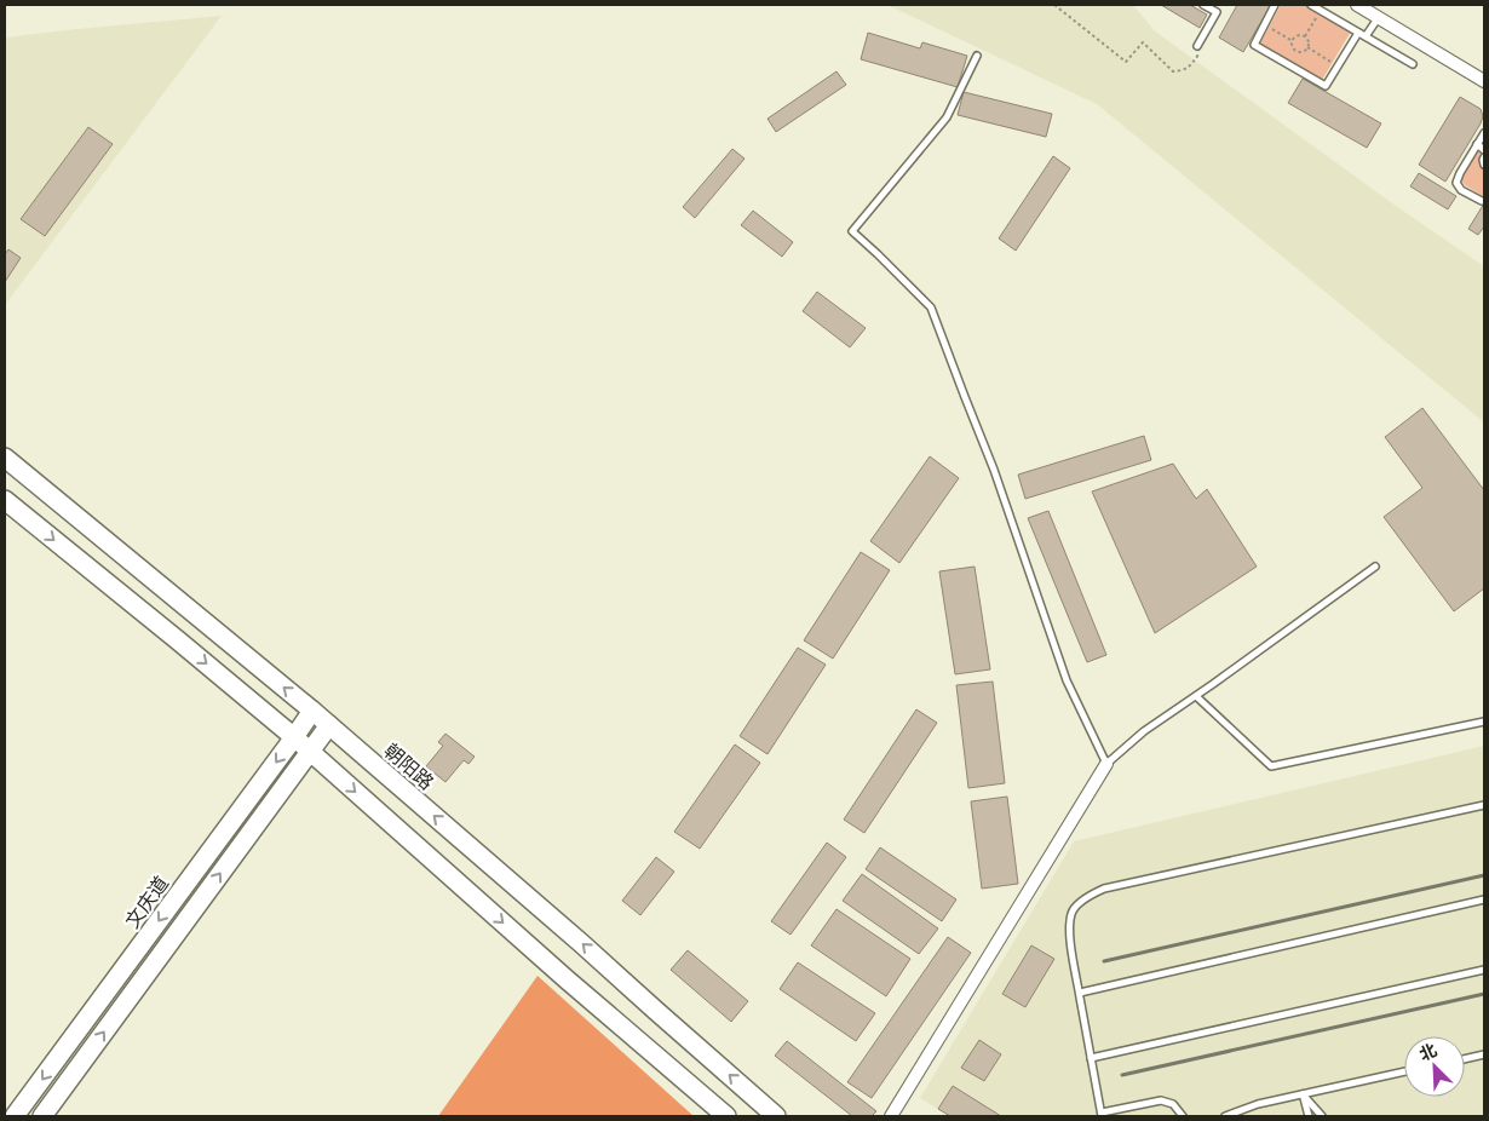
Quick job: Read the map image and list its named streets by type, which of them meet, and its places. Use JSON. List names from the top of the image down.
{
  "streets": {
    "main road": ["朝阳路", "文庆道"]
  },
  "crossings": [
    ["朝阳路", "文庆道"]
  ],
  "north": "top left"
}
